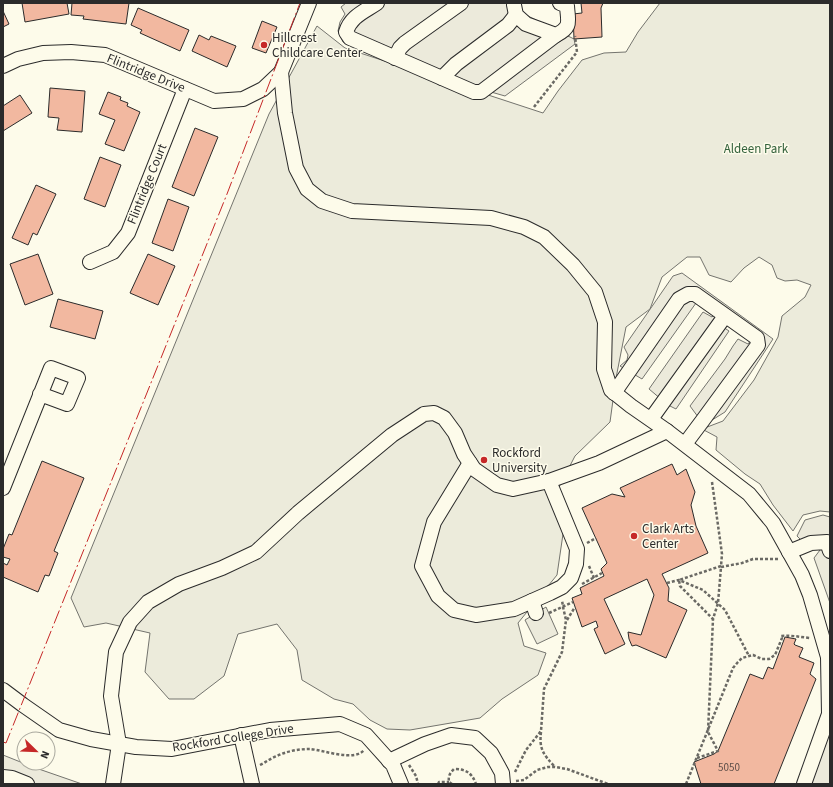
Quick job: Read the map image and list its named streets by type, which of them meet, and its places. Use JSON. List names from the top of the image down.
{
  "streets": {
    "street": ["Flintridge Drive", "Flintridge Court", "Rockford College Drive"]
  },
  "crossings": [
    ["Flintridge Drive", "Flintridge Court"]
  ],
  "parks": ["Aldeen Park"],
  "places": ["Hillcrest Childcare Center", "Rockford University", "Clark Arts Center"],
  "house_numbers": ["5050"],
  "north": "bottom right"
}
